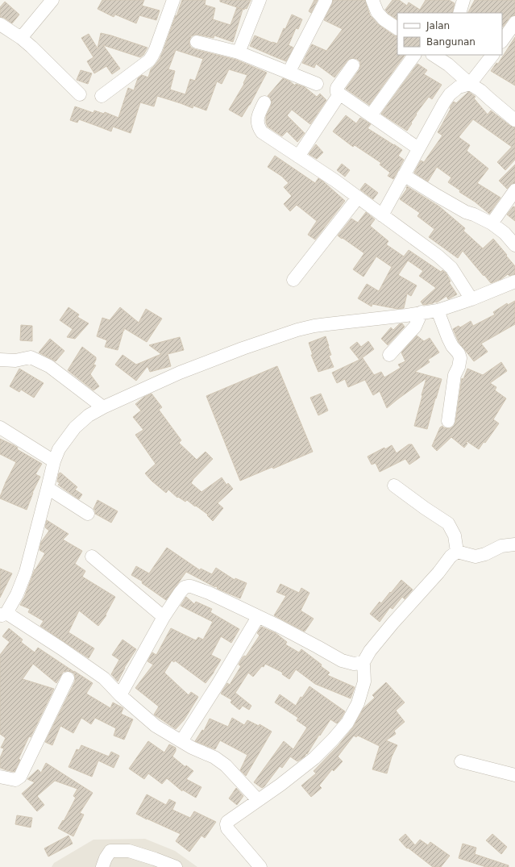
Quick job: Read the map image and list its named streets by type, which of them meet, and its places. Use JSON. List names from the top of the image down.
{
  "legend": ["Jalan", "Bangunan"]
}
